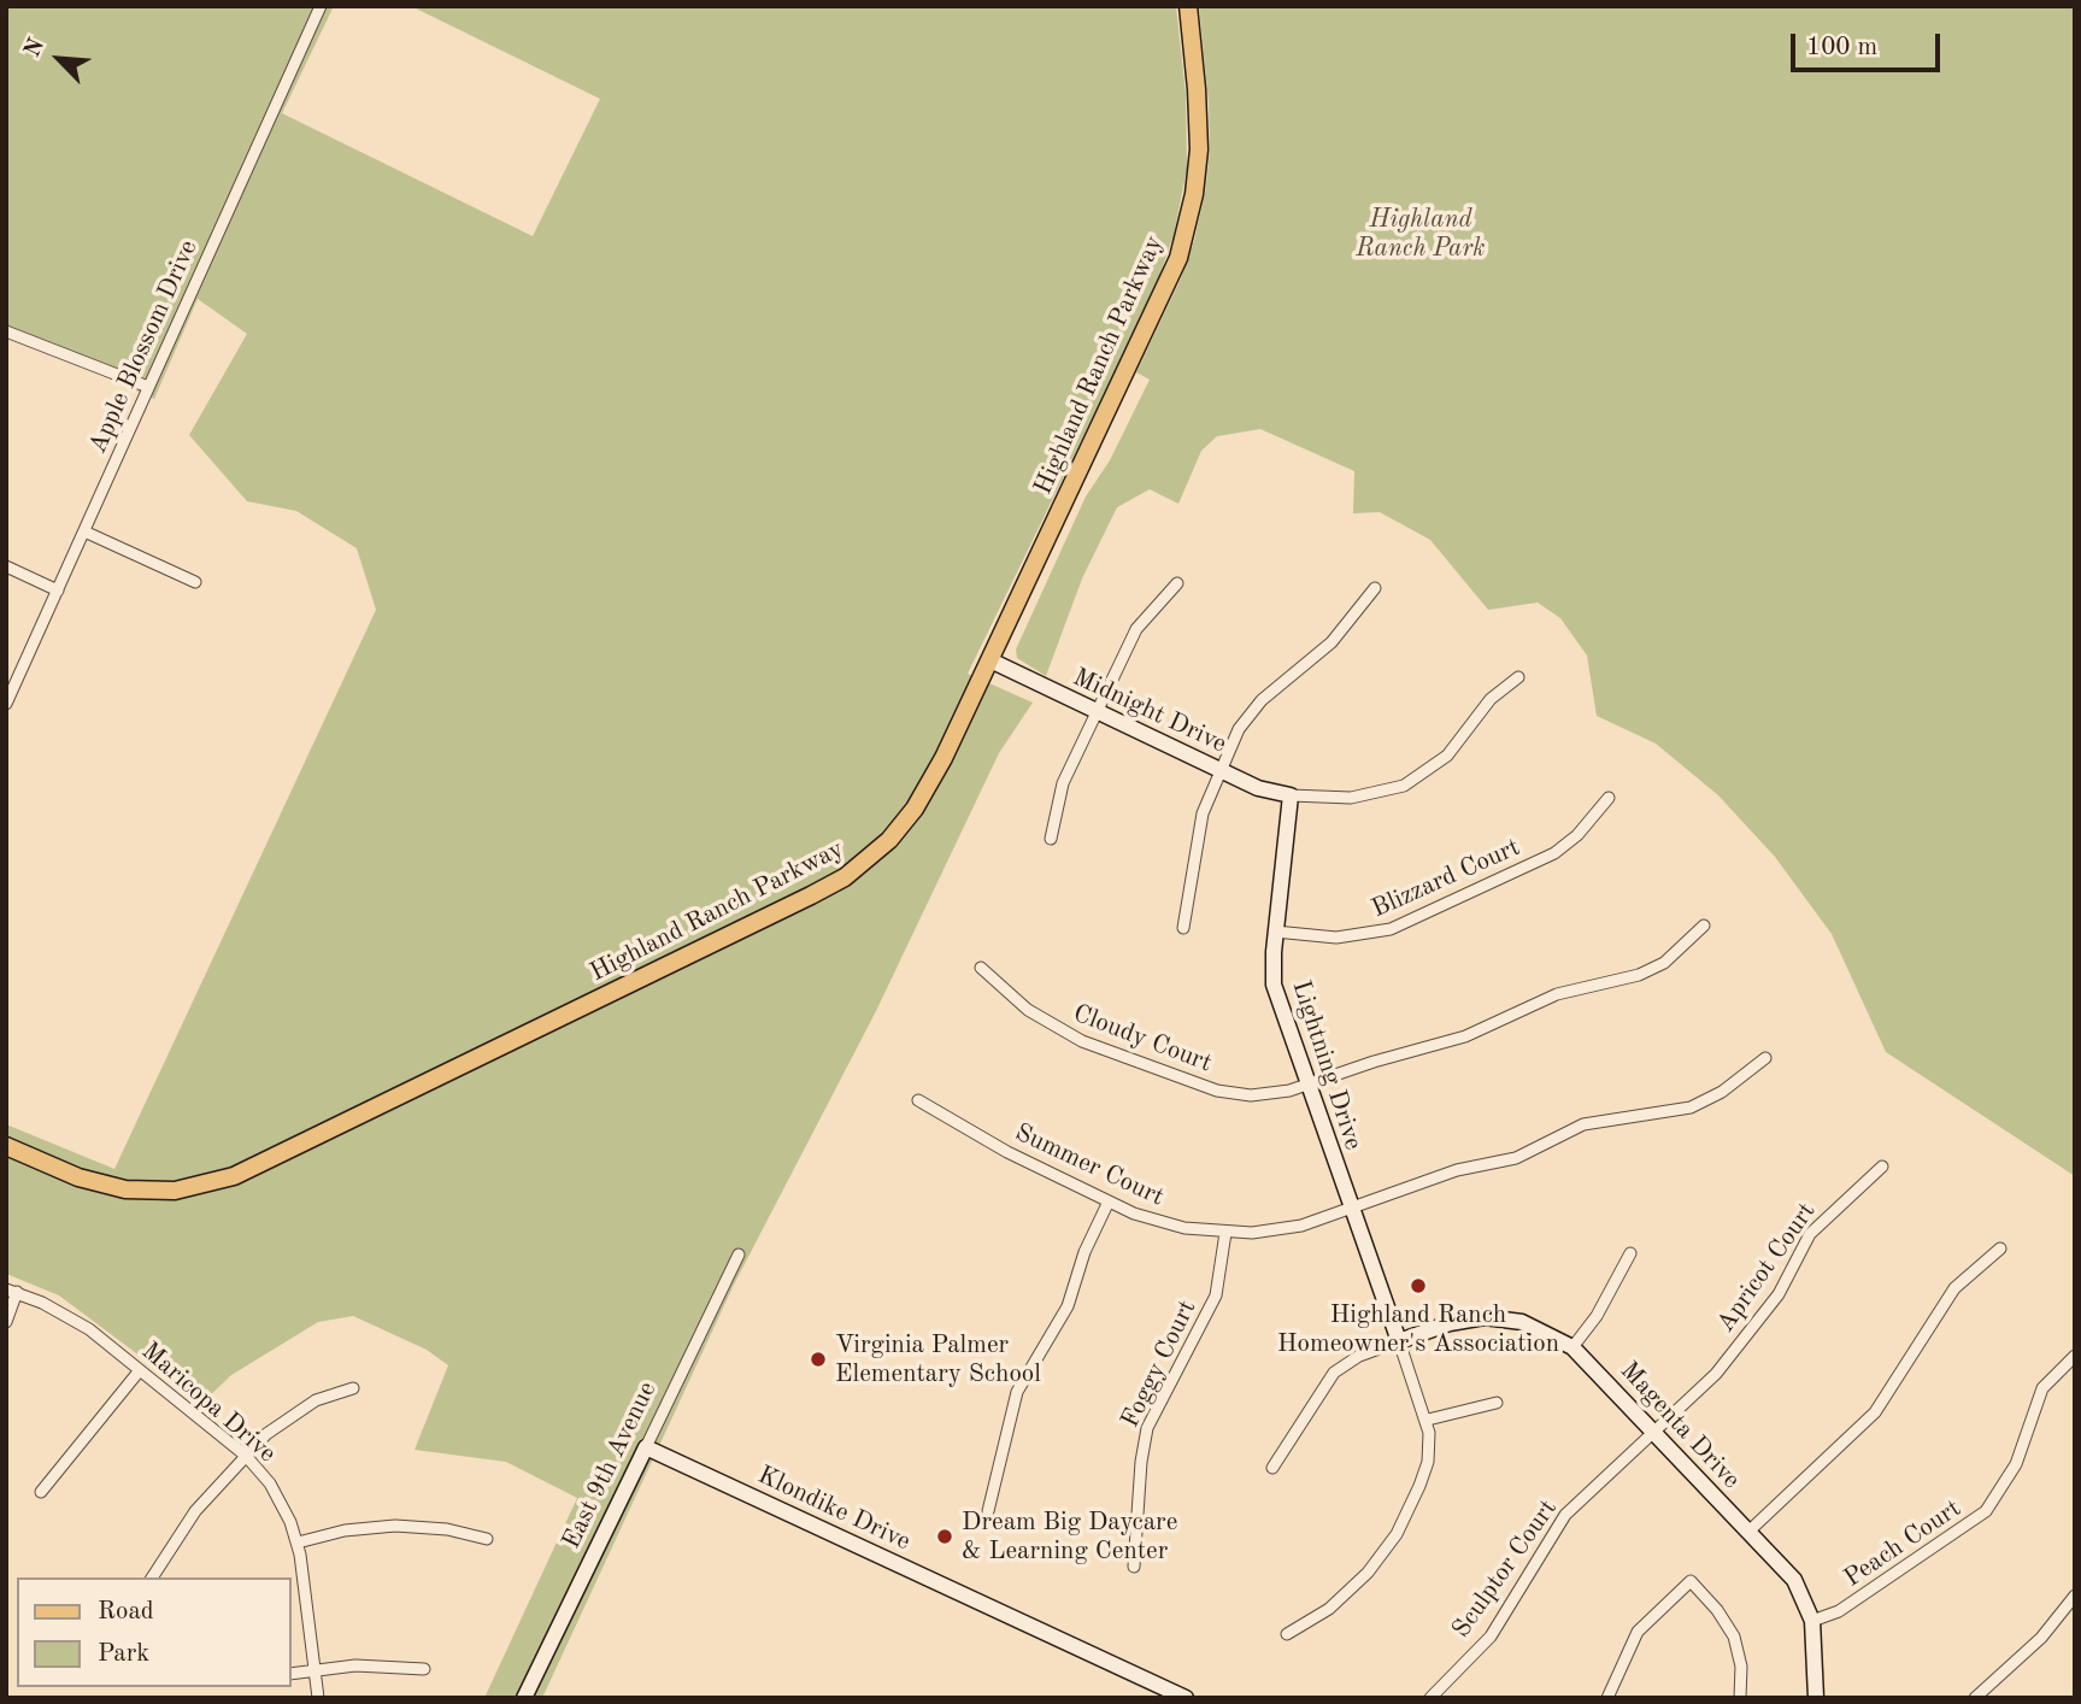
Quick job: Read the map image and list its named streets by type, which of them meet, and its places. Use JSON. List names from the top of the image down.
{
  "streets": {
    "main road": [
      "Highland Ranch Parkway",
      "Midnight Drive",
      "Lightning Drive",
      "Magenta Drive",
      "East 9th Avenue",
      "Klondike Drive"
    ],
    "street": [
      "Apple Blossom Drive",
      "Blizzard Court",
      "Cloudy Court",
      "Summer Court",
      "Apricot Court",
      "Foggy Court",
      "Maricopa Drive",
      "Peach Court",
      "Sculptor Court"
    ]
  },
  "crossings": [
    ["Highland Ranch Parkway", "Midnight Drive"],
    ["Midnight Drive", "Lightning Drive"],
    ["Blizzard Court", "Lightning Drive"],
    ["Cloudy Court", "Lightning Drive"],
    ["Lightning Drive", "Summer Court"],
    ["Lightning Drive", "Magenta Drive"],
    ["Summer Court", "Foggy Court"],
    ["Apricot Court", "Magenta Drive"],
    ["Apricot Court", "Sculptor Court"],
    ["Magenta Drive", "Peach Court"],
    ["Magenta Drive", "Sculptor Court"],
    ["East 9th Avenue", "Klondike Drive"]
  ],
  "parks": ["Highland Ranch Park"],
  "places": ["Highland Ranch Homeowner's Association", "Virginia Palmer Elementary School", "Dream Big Daycare & Learning Center"],
  "legend": ["Road", "Park"],
  "scale_bar": "100 m",
  "north": "top left"
}
